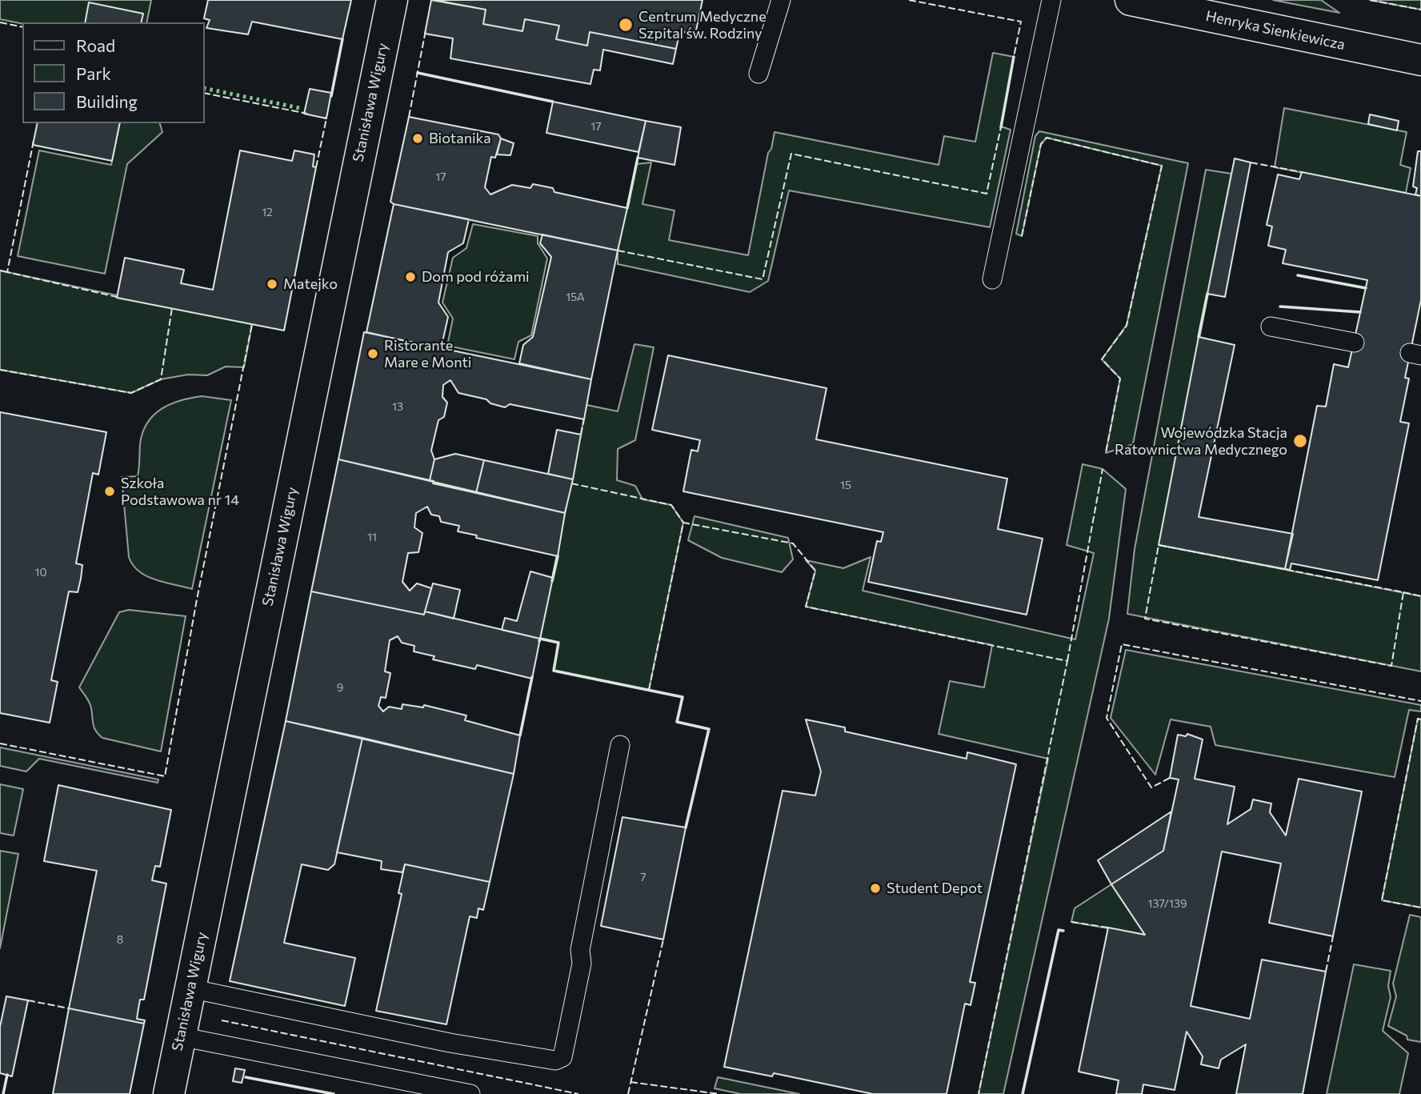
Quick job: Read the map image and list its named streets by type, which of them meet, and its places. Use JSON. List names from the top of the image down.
{
  "streets": {
    "street": ["Henryka Sienkiewicza", "Stanisława Wigury"]
  },
  "places": [
    "Centrum Medyczne Szpital św. Rodziny",
    "Biotanika",
    "Dom pod różami",
    "Matejko",
    "Ristorante Mare e Monti",
    "Wojewódzka Stacja Ratownictwa Medycznego",
    "Szkoła Podstawowa nr 14",
    "Student Depot"
  ],
  "house_numbers": [
    "17",
    "17",
    "12",
    "15A",
    "13",
    "15",
    "11",
    "10",
    "9",
    "7",
    "137/139",
    "8"
  ],
  "legend": ["Road", "Park", "Building"]
}
